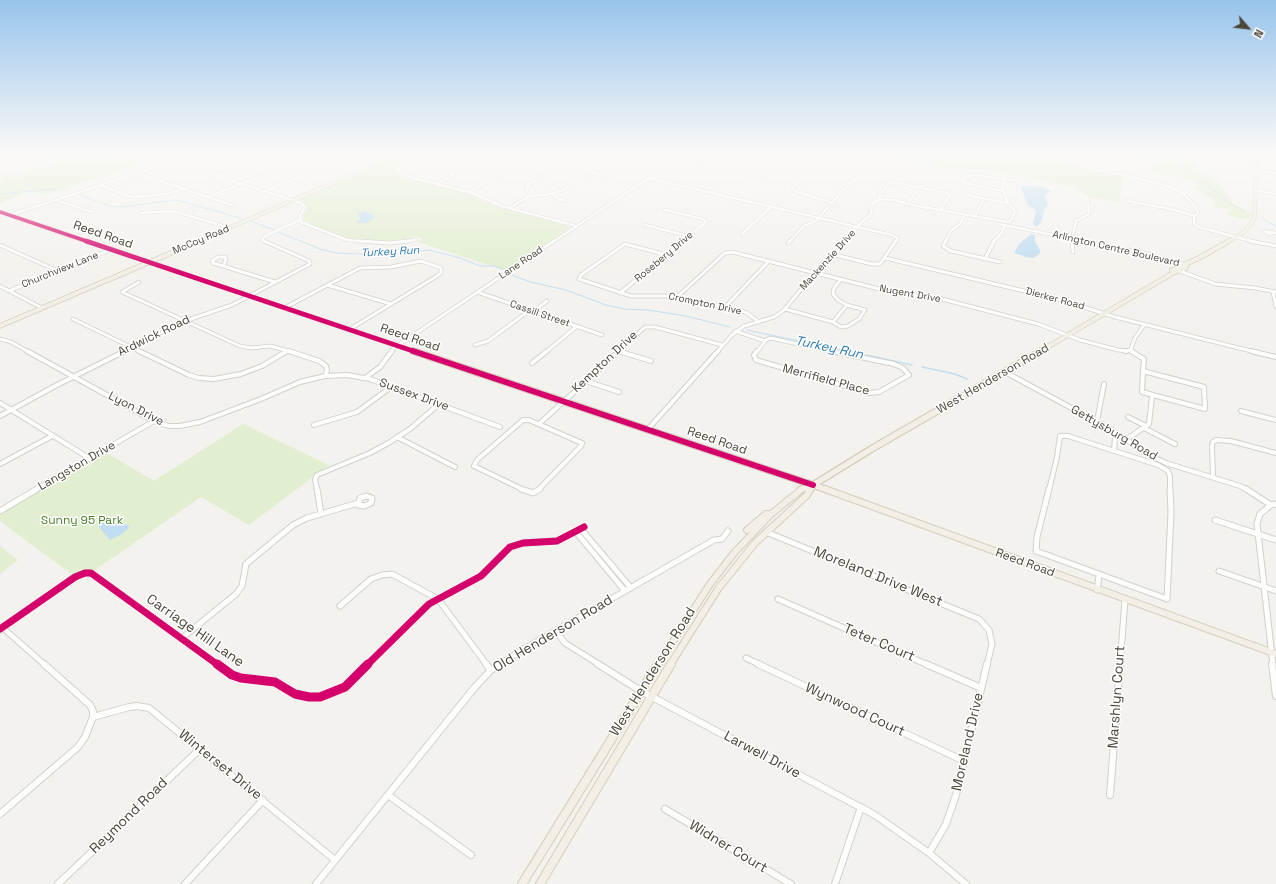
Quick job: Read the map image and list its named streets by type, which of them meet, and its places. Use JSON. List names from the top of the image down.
{
  "streets": {
    "main road": ["Reed Road", "McCoy Road", "West Henderson Road"],
    "street": [
      "Arlington Centre Boulevard",
      "Rosebery Drive",
      "Mackenzie Drive",
      "Lane Road",
      "Churchview Lane",
      "Nugent Drive",
      "Dierker Road",
      "Crompton Drive",
      "Cassill Street",
      "Ardwick Road",
      "Kempton Drive",
      "Merrifield Place",
      "Sussex Drive",
      "Lyon Drive",
      "Gettysburg Road",
      "Langston Drive",
      "Moreland Drive West",
      "Carriage Hill Lane",
      "Old Henderson Road",
      "Teter Court",
      "Marshlyn Court",
      "Wynwood Court",
      "Moreland Drive",
      "Larwell Drive",
      "Winterset Drive",
      "Reymond Road",
      "Widner Court"
    ]
  },
  "crossings": [
    ["Reed Road", "McCoy Road"],
    ["Reed Road", "Mackenzie Drive"],
    ["Reed Road", "Lane Road"],
    ["Reed Road", "Churchview Lane"],
    ["Reed Road", "Ardwick Road"],
    ["Reed Road", "Kempton Drive"],
    ["Reed Road", "West Henderson Road"],
    ["Reed Road", "Marshlyn Court"],
    ["Arlington Centre Boulevard", "West Henderson Road"],
    ["Rosebery Drive", "Crompton Drive"],
    ["Mackenzie Drive", "Nugent Drive"],
    ["Mackenzie Drive", "Dierker Road"],
    ["Mackenzie Drive", "Crompton Drive"],
    ["Mackenzie Drive", "Kempton Drive"],
    ["Mackenzie Drive", "Merrifield Place"],
    ["Lane Road", "Cassill Street"],
    ["Lane Road", "Sussex Drive"],
    ["Nugent Drive", "Crompton Drive"],
    ["Nugent Drive", "West Henderson Road"],
    ["Dierker Road", "West Henderson Road"],
    ["Ardwick Road", "Lyon Drive"],
    ["West Henderson Road", "Gettysburg Road"],
    ["West Henderson Road", "Moreland Drive West"],
    ["West Henderson Road", "Larwell Drive"],
    ["Sussex Drive", "Lyon Drive"],
    ["Lyon Drive", "Langston Drive"],
    ["Moreland Drive West", "Moreland Drive"],
    ["Carriage Hill Lane", "Old Henderson Road"],
    ["Old Henderson Road", "Larwell Drive"],
    ["Old Henderson Road", "Winterset Drive"],
    ["Teter Court", "Moreland Drive"],
    ["Wynwood Court", "Moreland Drive"],
    ["Moreland Drive", "Larwell Drive"],
    ["Winterset Drive", "Reymond Road"]
  ],
  "water": ["Turkey Run"],
  "parks": ["Sunny 95 Park"],
  "north": "bottom right"
}
